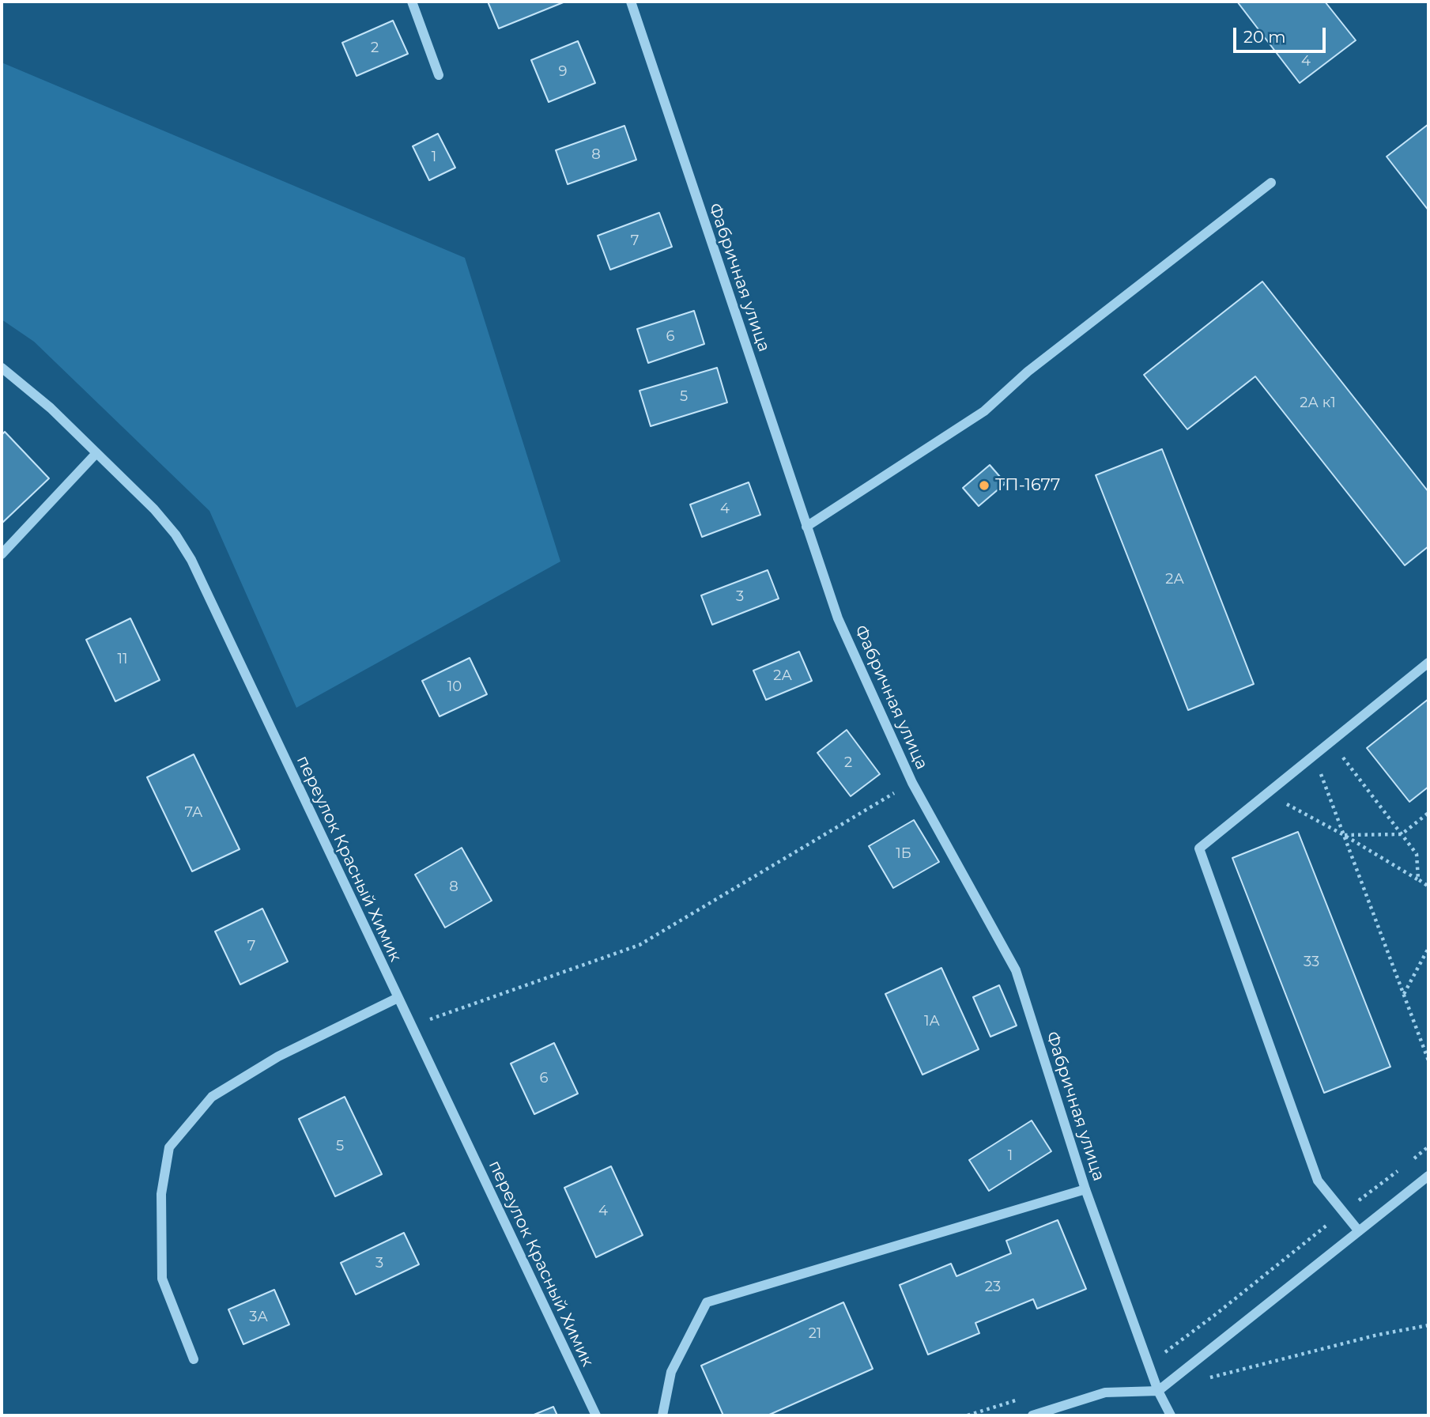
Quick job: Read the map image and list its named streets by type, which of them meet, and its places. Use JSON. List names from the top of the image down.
{
  "streets": {
    "street": ["Фабричная улица", "переулок Красный Химик"]
  },
  "places": ["ТП-1677"],
  "house_numbers": [
    "2",
    "4",
    "9",
    "8",
    "1",
    "7",
    "6",
    "5",
    "2А к1",
    "4",
    "2А",
    "3",
    "11",
    "2А",
    "10",
    "2",
    "7А",
    "1Б",
    "8",
    "7",
    "33",
    "1А",
    "6",
    "5",
    "1",
    "4",
    "3",
    "23",
    "3А",
    "21"
  ],
  "scale_bar": "20 m"
}
